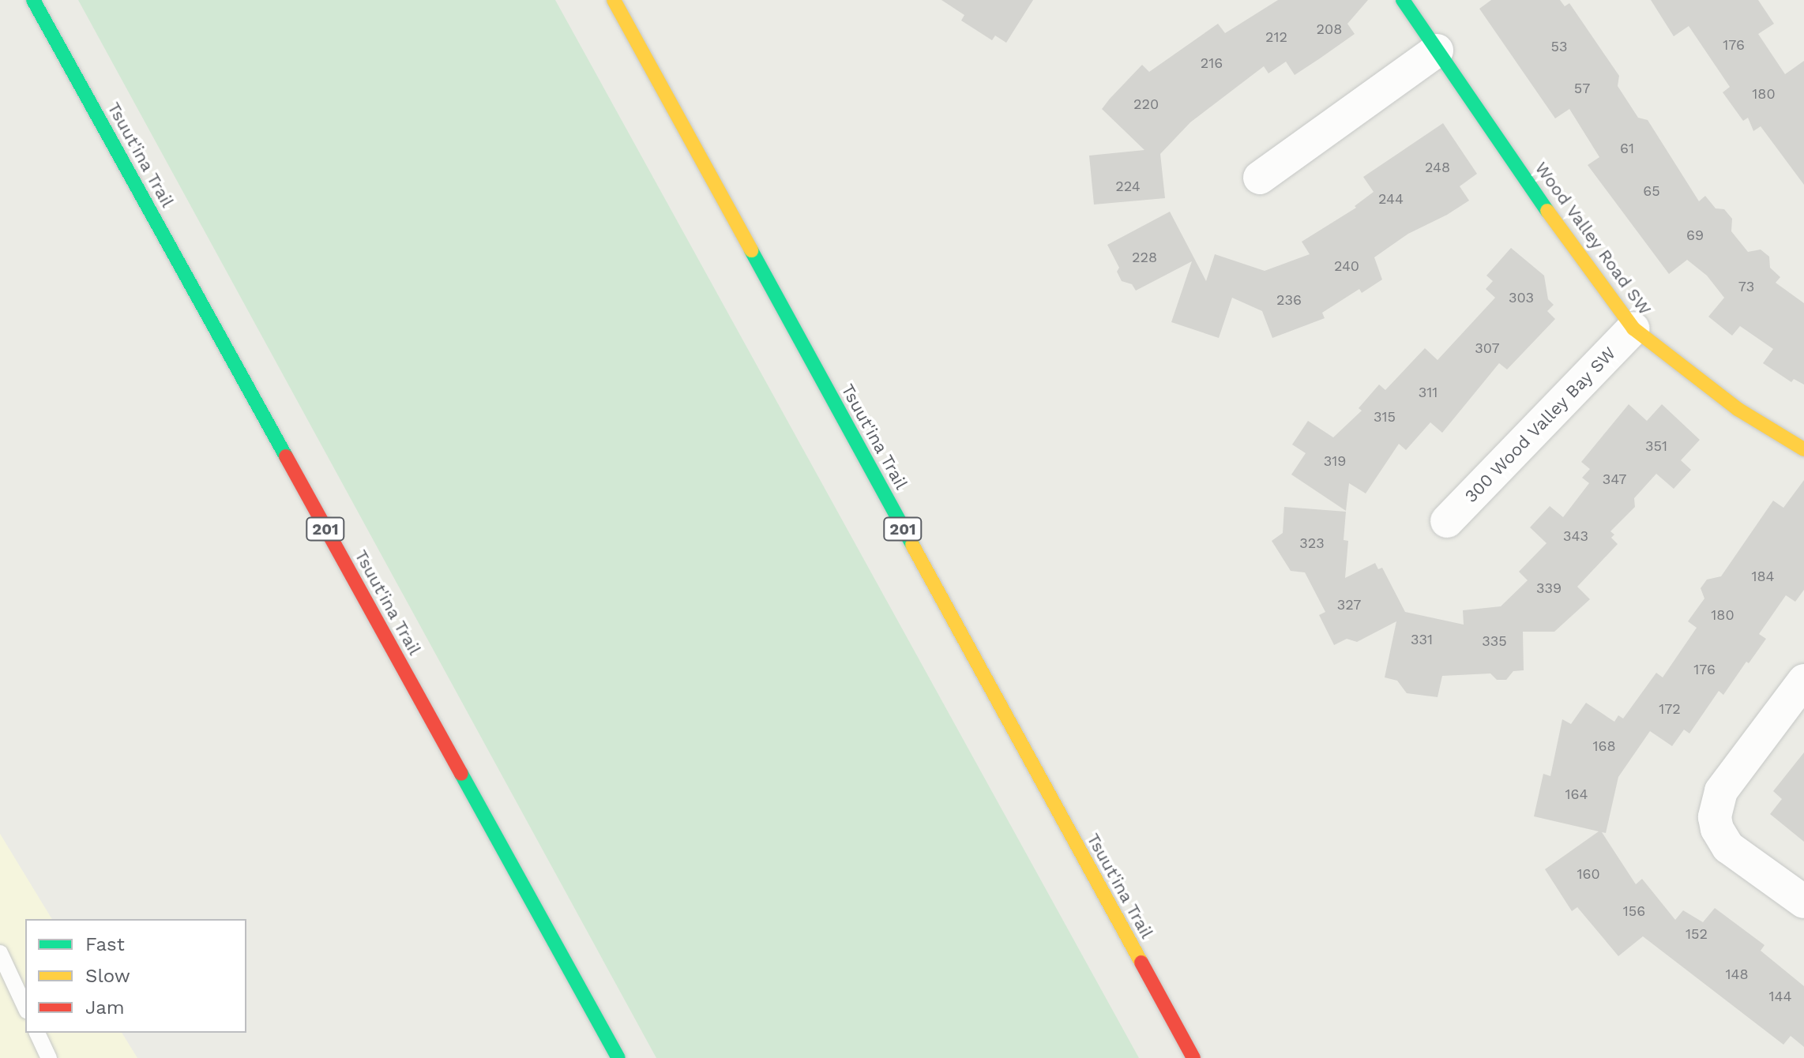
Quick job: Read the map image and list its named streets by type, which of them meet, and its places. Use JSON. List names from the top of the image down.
{
  "streets": {
    "main road": ["Tsuut'ina Trail", "Wood Valley Road SW", "201"],
    "street": ["300 Wood Valley Bay SW"]
  },
  "crossings": [
    ["Wood Valley Road SW", "300 Wood Valley Bay SW"]
  ],
  "house_numbers": [
    "208",
    "212",
    "176",
    "53",
    "216",
    "57",
    "180",
    "220",
    "61",
    "248",
    "224",
    "65",
    "244",
    "69",
    "228",
    "240",
    "73",
    "303",
    "236",
    "307",
    "311",
    "315",
    "351",
    "319",
    "347",
    "343",
    "323",
    "184",
    "339",
    "327",
    "180",
    "331",
    "335",
    "176",
    "172",
    "168",
    "164",
    "160",
    "156",
    "152",
    "148",
    "144"
  ],
  "legend": ["Fast", "Slow", "Jam"]
}
